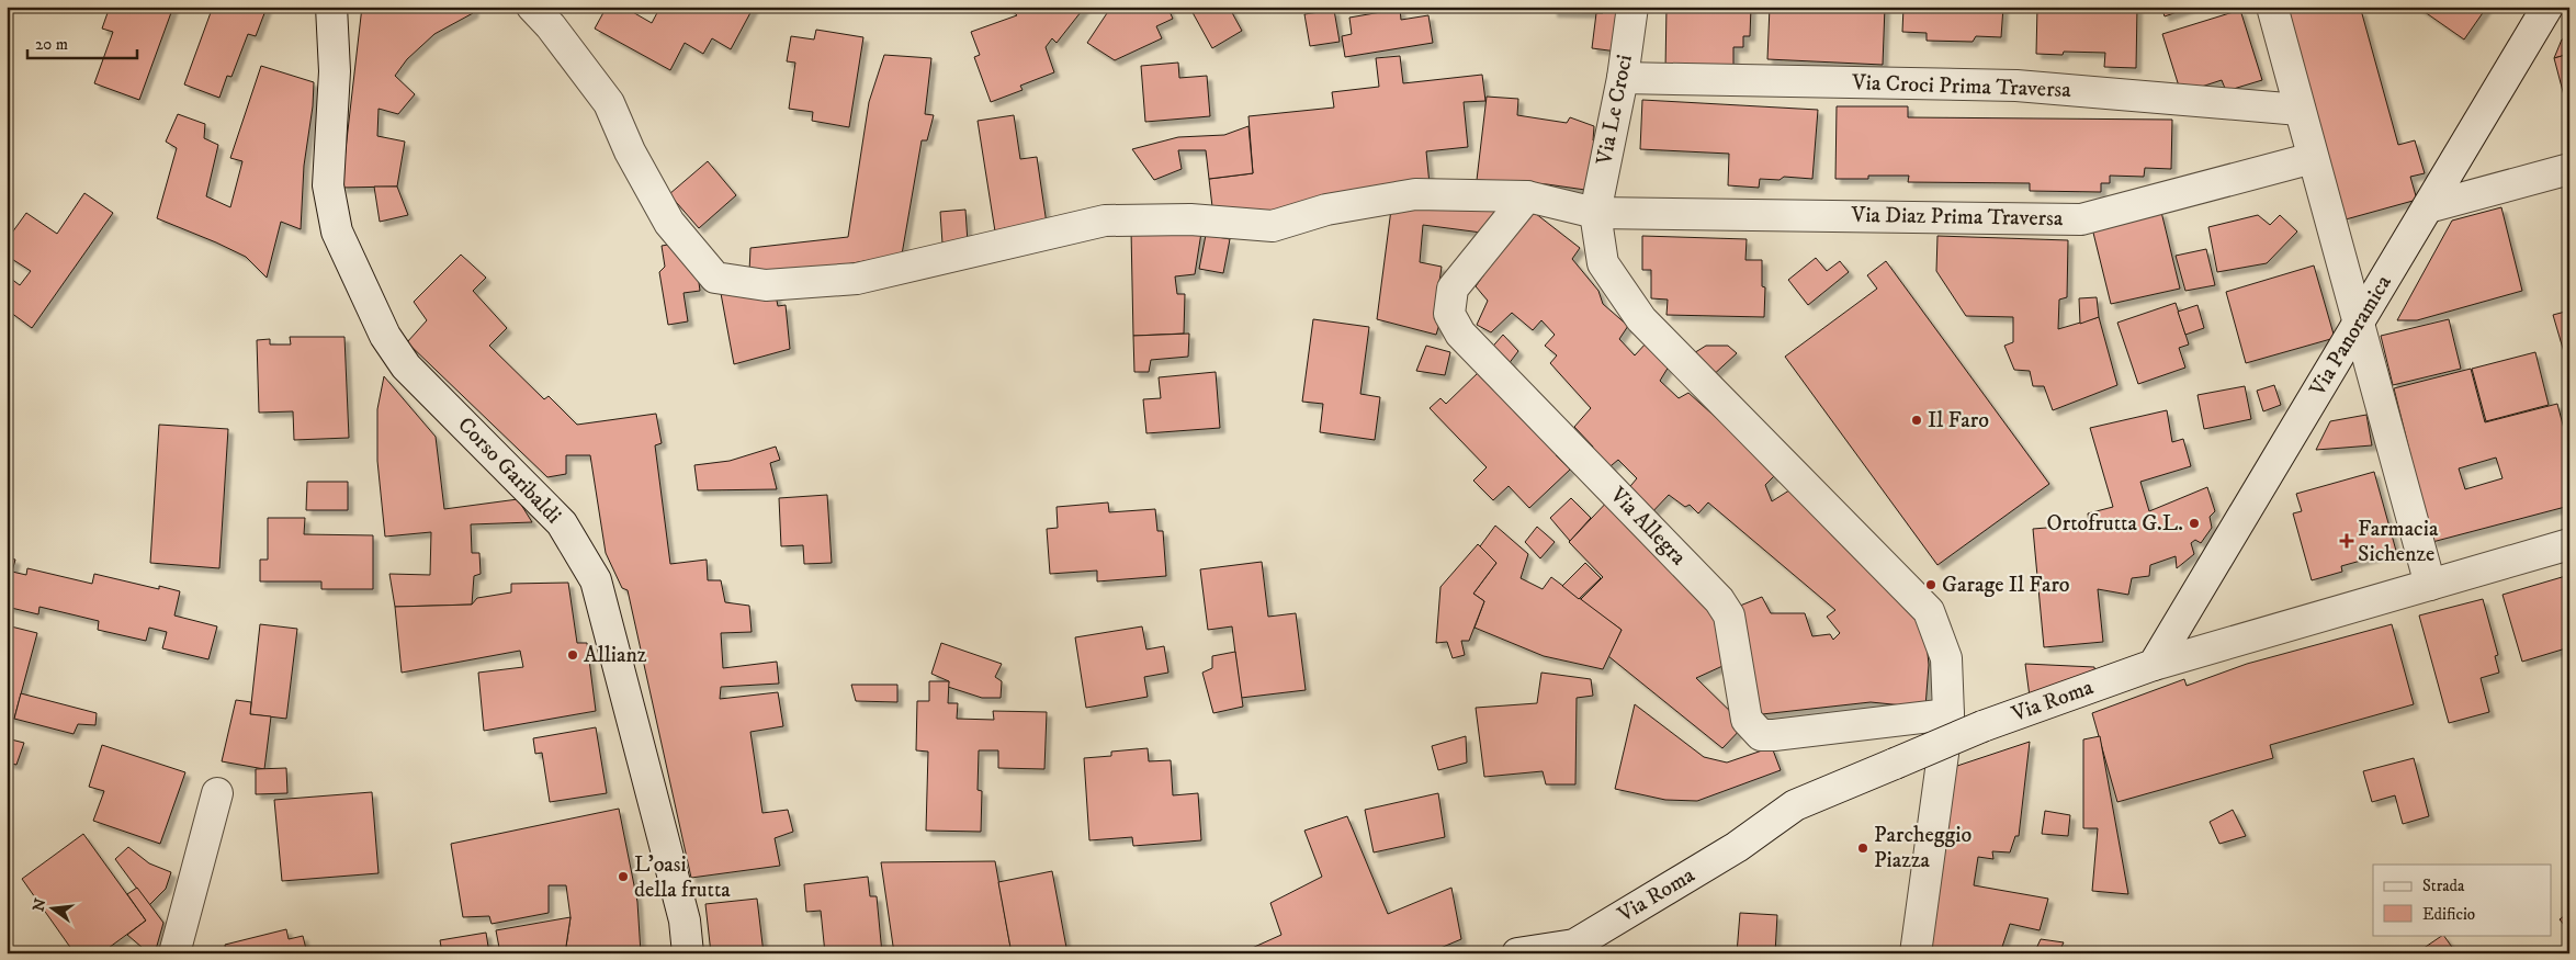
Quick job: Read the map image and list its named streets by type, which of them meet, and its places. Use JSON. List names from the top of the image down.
{
  "streets": {
    "street": [
      "Via Croci Prima Traversa",
      "Via Le Croci",
      "Via Diaz Prima Traversa",
      "Via Panoramica",
      "Corso Garibaldi",
      "Via Allegra",
      "Via Roma"
    ]
  },
  "crossings": [
    ["Via Croci Prima Traversa", "Via Le Croci"],
    ["Via Le Croci", "Via Diaz Prima Traversa"],
    ["Via Diaz Prima Traversa", "Via Allegra"],
    ["Via Panoramica", "Via Roma"]
  ],
  "places": {
    "other": [
      "Il Faro",
      "Ortofrutta G.L.",
      "Garage Il Faro",
      "Allianz",
      "Parcheggio Piazza",
      "L'oasi della frutta"
    ],
    "health": ["Farmacia Sichenze"]
  },
  "legend": ["Strada", "Edificio"],
  "scale_bar": "20 m",
  "north": "left"
}
